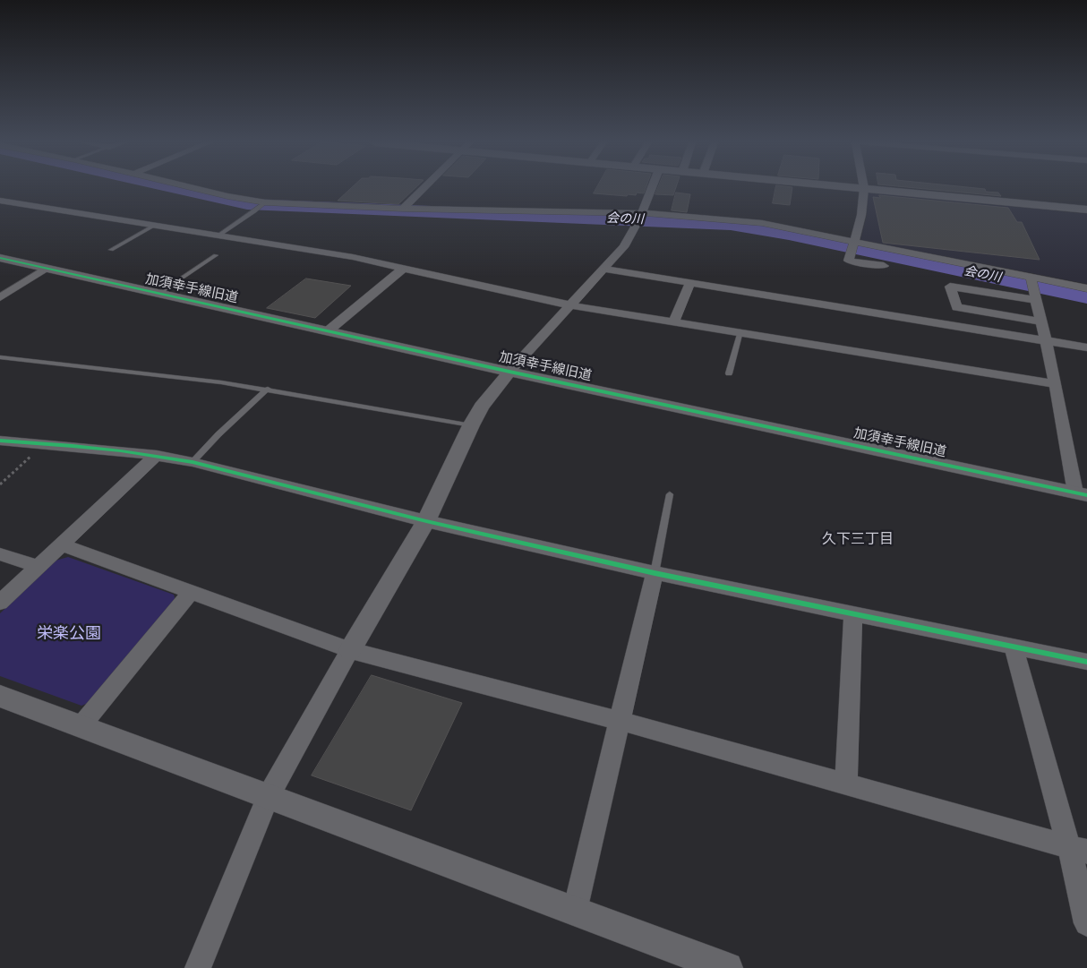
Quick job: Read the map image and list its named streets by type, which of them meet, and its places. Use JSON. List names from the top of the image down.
{
  "streets": {
    "street": ["加須幸手線旧道"]
  },
  "districts": ["久下三丁目"],
  "water": ["会の川"],
  "parks": ["栄楽公園"]
}
